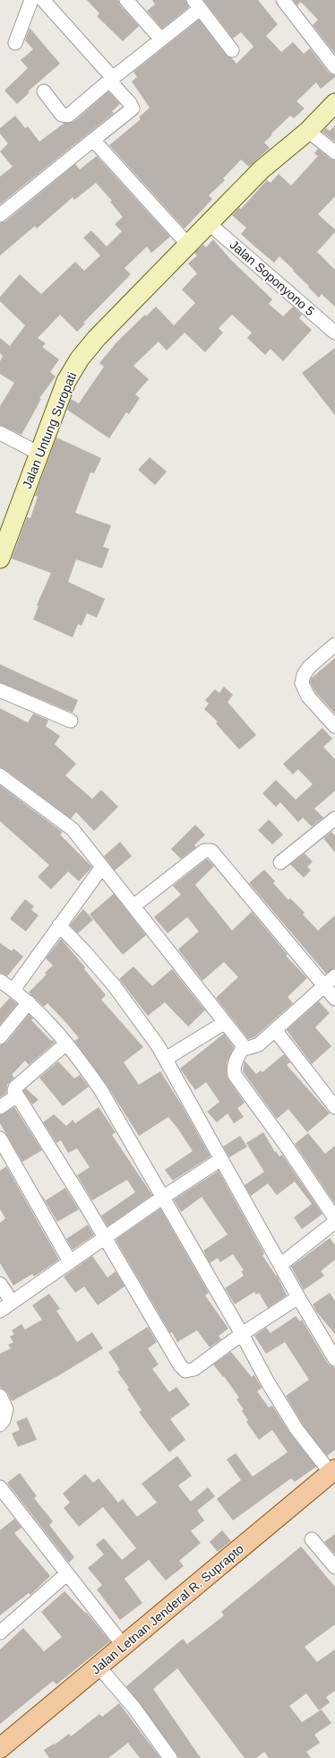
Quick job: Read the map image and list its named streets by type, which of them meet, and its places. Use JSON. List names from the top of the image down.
{
  "streets": {
    "main road": ["Jalan Untung Suropati", "Jalan Letnan Jenderal R. Suprapto"],
    "street": ["Jalan Soponyono 5"]
  },
  "crossings": [
    ["Jalan Soponyono 5", "Jalan Untung Suropati"]
  ]
}
